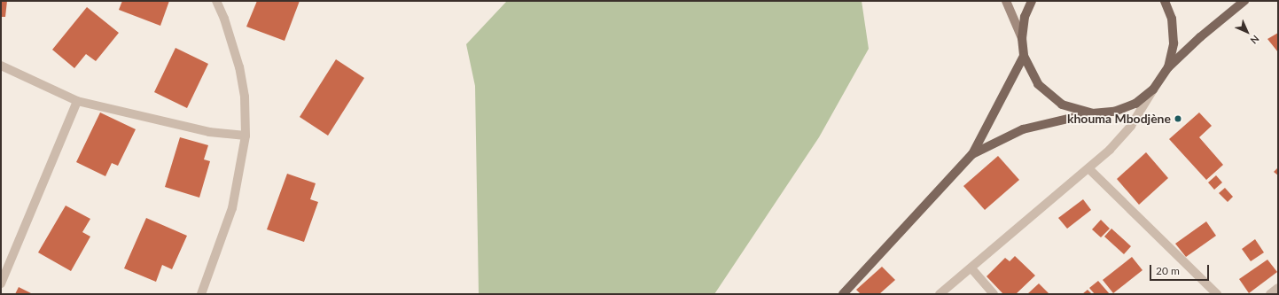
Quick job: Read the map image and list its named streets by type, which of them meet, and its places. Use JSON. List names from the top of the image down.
{
  "places": ["khouma Mbodjène"],
  "scale_bar": "20 m",
  "north": "bottom right"
}
